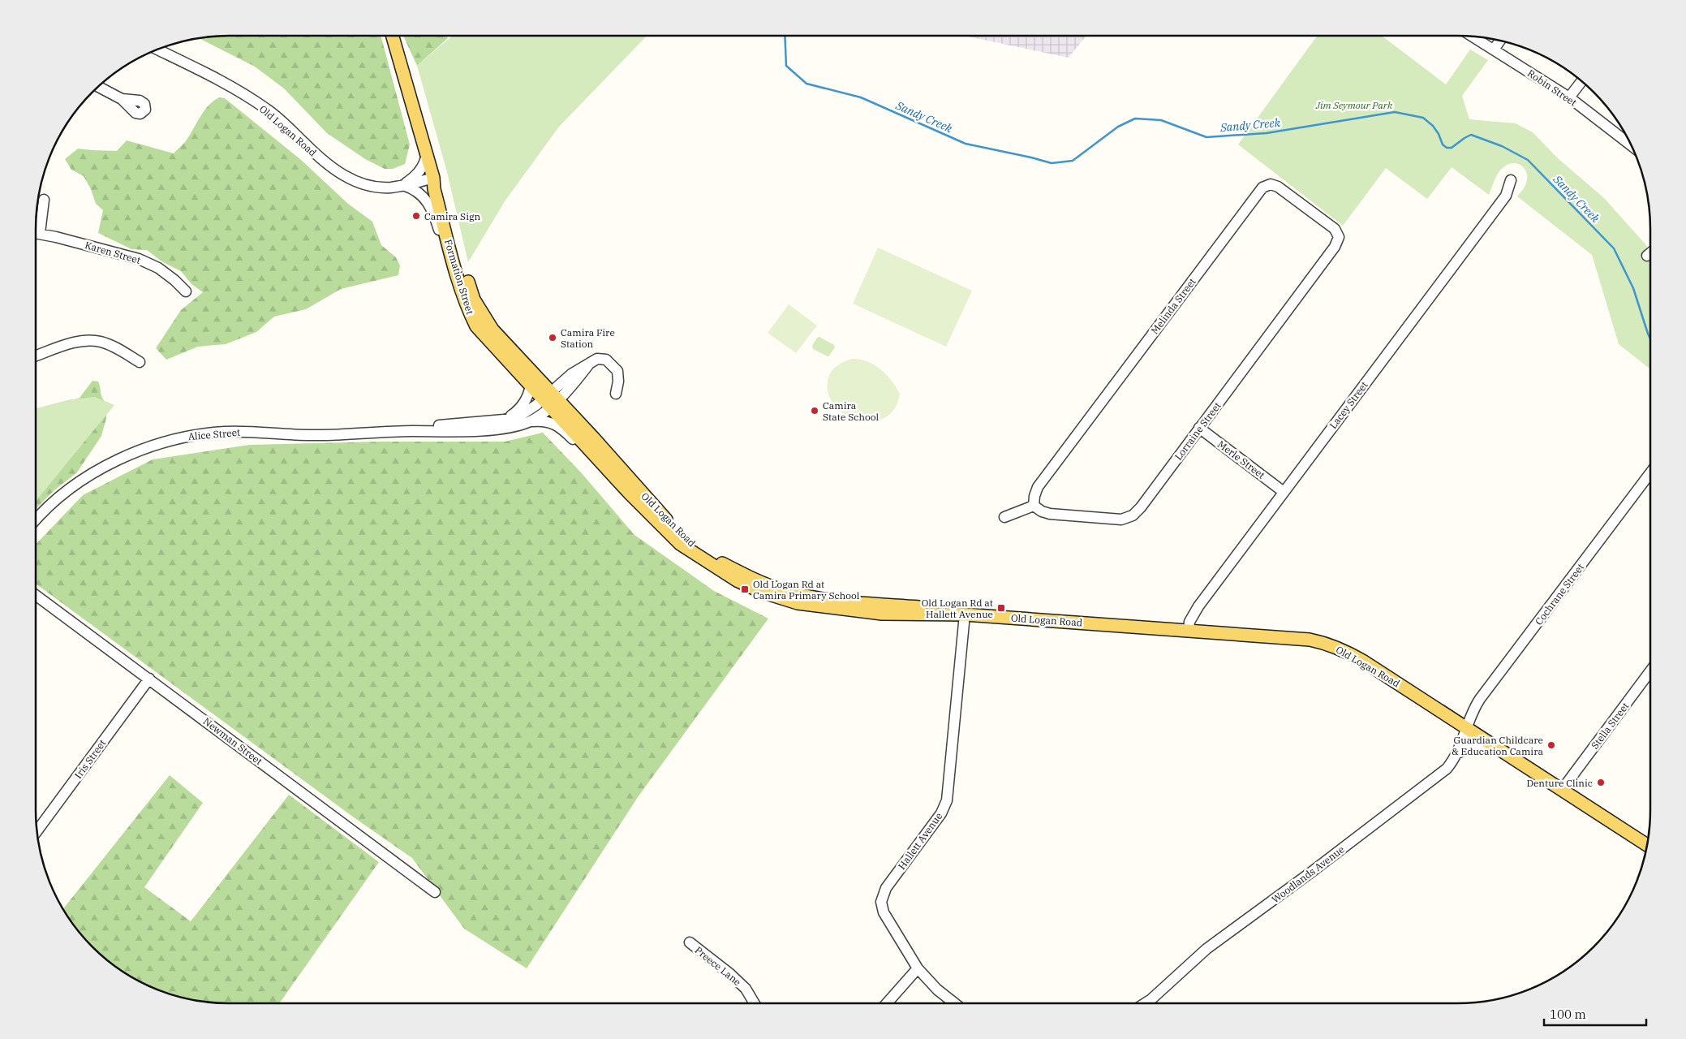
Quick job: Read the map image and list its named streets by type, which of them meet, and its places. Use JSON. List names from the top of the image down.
{
  "streets": {
    "main road": ["Old Logan Road", "Formation Street"],
    "street": [
      "Robin Street",
      "Karen Street",
      "Melinda Street",
      "Lacey Street",
      "Lorraine Street",
      "Alice Street",
      "Merle Street",
      "Cochrane Street",
      "Stella Street",
      "Newman Street",
      "Iris Street",
      "Hallett Avenue",
      "Woodlands Avenue",
      "Preece Lane"
    ]
  },
  "crossings": [
    ["Old Logan Road", "Formation Street"],
    ["Old Logan Road", "Lacey Street"],
    ["Old Logan Road", "Alice Street"],
    ["Old Logan Road", "Cochrane Street"],
    ["Old Logan Road", "Stella Street"],
    ["Old Logan Road", "Hallett Avenue"],
    ["Old Logan Road", "Woodlands Avenue"],
    ["Formation Street", "Alice Street"],
    ["Melinda Street", "Lorraine Street"],
    ["Lacey Street", "Merle Street"],
    ["Lorraine Street", "Merle Street"],
    ["Cochrane Street", "Woodlands Avenue"],
    ["Newman Street", "Iris Street"]
  ],
  "water": ["Sandy Creek"],
  "parks": ["Jim Seymour Park"],
  "places": {
    "other": [
      "Camira Sign",
      "Camira Fire Station",
      "Camira State School",
      "Guardian Childcare & Education Camira",
      "Denture Clinic"
    ],
    "transit": ["Old Logan Rd at Camira Primary School", "Old Logan Rd at Hallett Avenue"]
  },
  "scale_bar": "100 m"
}
